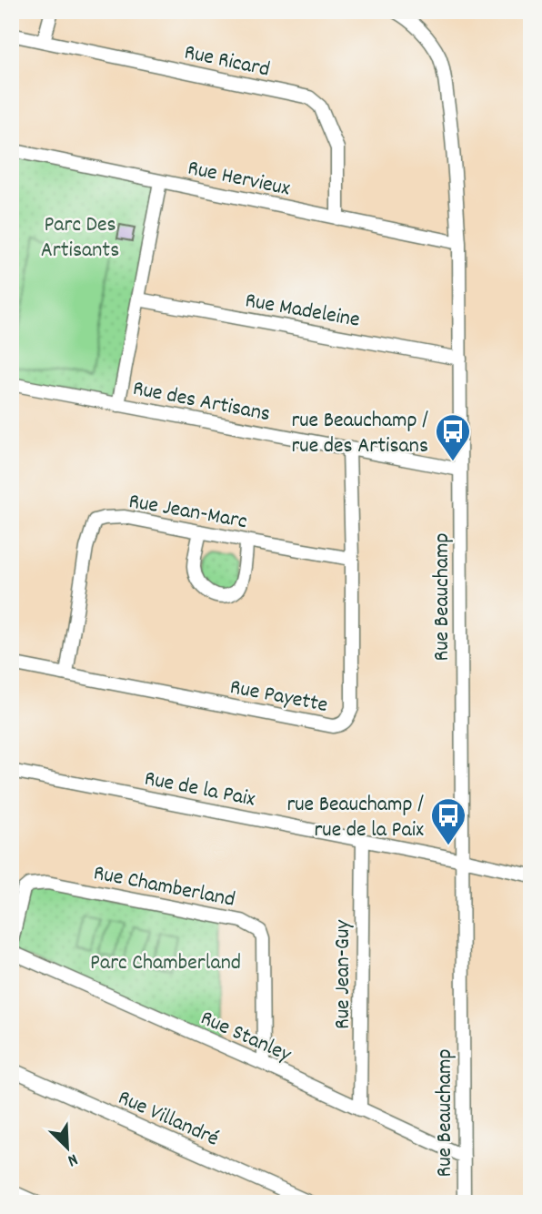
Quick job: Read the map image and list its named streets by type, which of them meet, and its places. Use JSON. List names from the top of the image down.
{
  "streets": {
    "street": [
      "Rue Ricard",
      "Rue Hervieux",
      "Rue Madeleine",
      "Rue des Artisans",
      "Rue Jean-Marc",
      "Rue Beauchamp",
      "Rue Payette",
      "Rue de la Paix",
      "Rue Chamberland",
      "Rue Jean-Guy",
      "Rue Stanley",
      "Rue Villandré"
    ]
  },
  "crossings": [
    ["Rue Ricard", "Rue Hervieux"],
    ["Rue Hervieux", "Rue Beauchamp"],
    ["Rue Madeleine", "Rue Beauchamp"],
    ["Rue des Artisans", "Rue Beauchamp"],
    ["Rue des Artisans", "Rue Payette"],
    ["Rue Jean-Marc", "Rue Payette"],
    ["Rue Beauchamp", "Rue de la Paix"],
    ["Rue Beauchamp", "Rue Stanley"],
    ["Rue de la Paix", "Rue Jean-Guy"],
    ["Rue Chamberland", "Rue Stanley"],
    ["Rue Jean-Guy", "Rue Stanley"]
  ],
  "parks": ["Parc Des Artisants", "Parc Chamberland"],
  "places": {
    "bus stop": ["rue Beauchamp / rue des Artisans", "rue Beauchamp / rue de la Paix"]
  },
  "north": "bottom right"
}
